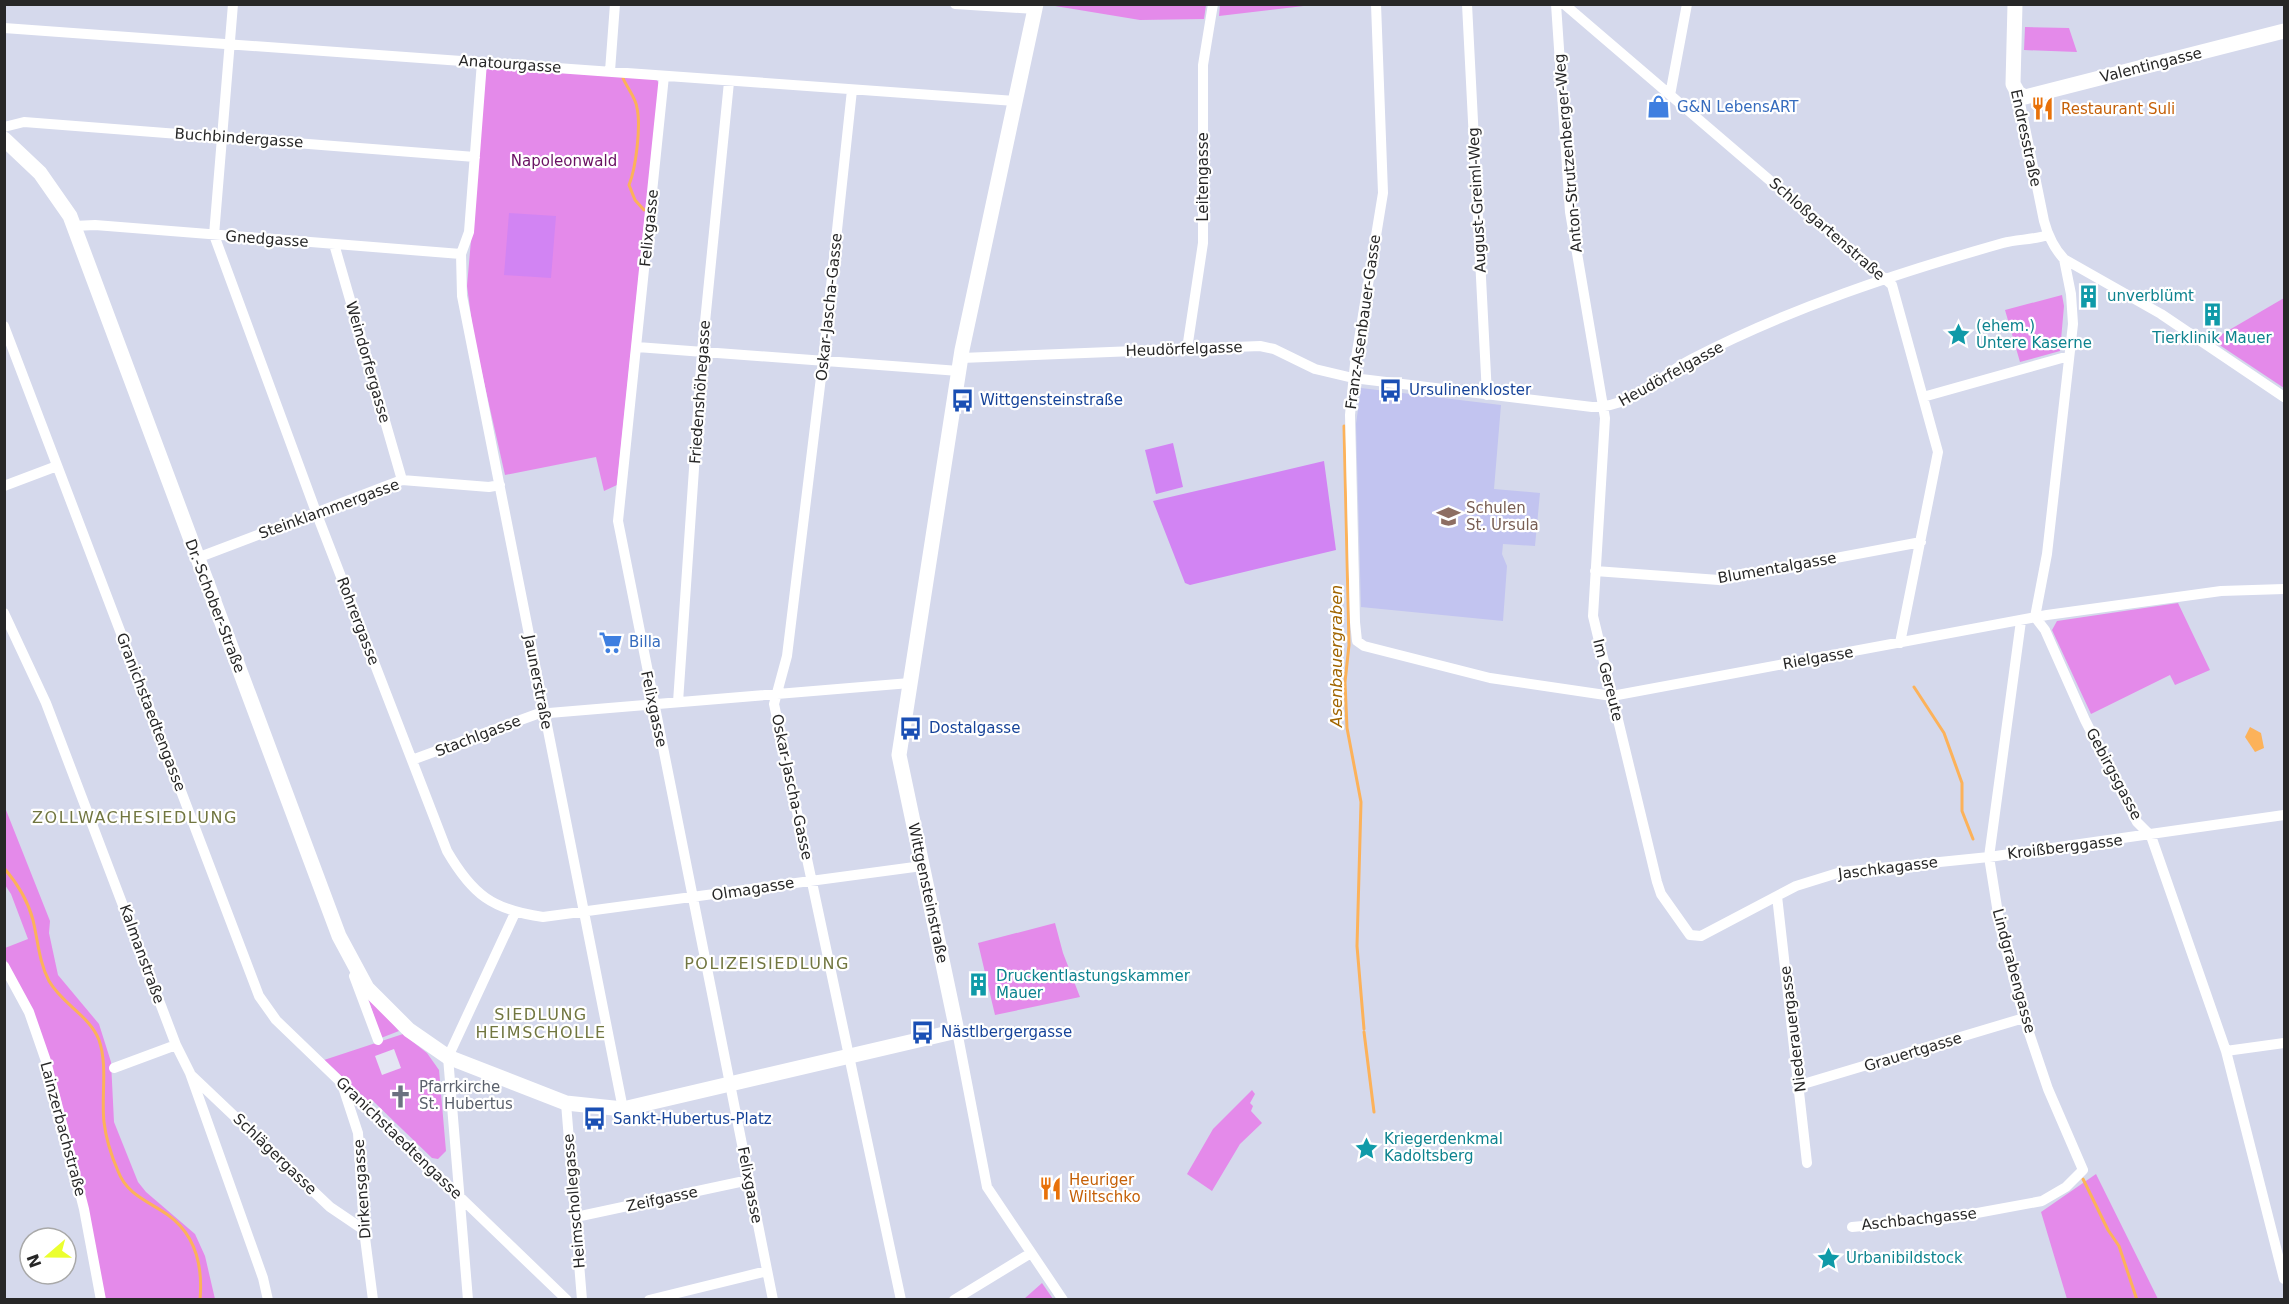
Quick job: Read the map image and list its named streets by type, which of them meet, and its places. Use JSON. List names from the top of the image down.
{
  "streets": {
    "street": [
      "Anatourgasse",
      "Valentingasse",
      "Buchbindergasse",
      "Endresstraße",
      "Anton-Strutzenberger-Weg",
      "Leitengasse",
      "August-Greiml-Weg",
      "Felixgasse",
      "Schloßgartenstraße",
      "Gnedgasse",
      "Oskar-Jascha-Gasse",
      "Franz-Asenbauer-Gasse",
      "Heudörfelgasse",
      "Weindorfergasse",
      "Friedenshöhegasse",
      "Steinklammergasse",
      "Blumentalgasse",
      "Dr.-Schober-Straße",
      "Rohrergasse",
      "Rielgasse",
      "Im Gereute",
      "Jaunerstraße",
      "Granichstaedtengasse",
      "Stachlgasse",
      "Gebirgsgasse",
      "Kroißberggasse",
      "Jaschkagasse",
      "Olmagasse",
      "Wittgensteinstraße",
      "Kalmanstraße",
      "Lindgrabengasse",
      "Niederauergasse",
      "Grauertgasse",
      "Lainzerbachstraße",
      "Schlägergasse",
      "Dirkensgasse",
      "Zeifgasse",
      "Heimschollegasse",
      "Aschbachgasse"
    ]
  },
  "crossings": [
    ["Anatourgasse", "Felixgasse"],
    ["Anatourgasse", "Oskar-Jascha-Gasse"],
    ["Anatourgasse", "Friedenshöhegasse"],
    ["Anatourgasse", "Jaunerstraße"],
    ["Anatourgasse", "Wittgensteinstraße"],
    ["Valentingasse", "Endresstraße"],
    ["Buchbindergasse", "Jaunerstraße"],
    ["Endresstraße", "Heudörfelgasse"],
    ["Anton-Strutzenberger-Weg", "Heudörfelgasse"],
    ["Anton-Strutzenberger-Weg", "Im Gereute"],
    ["Leitengasse", "Heudörfelgasse"],
    ["August-Greiml-Weg", "Heudörfelgasse"],
    ["Felixgasse", "Heudörfelgasse"],
    ["Felixgasse", "Olmagasse"],
    ["Felixgasse", "Zeifgasse"],
    ["Schloßgartenstraße", "Heudörfelgasse"],
    ["Schloßgartenstraße", "Blumentalgasse"],
    ["Schloßgartenstraße", "Rielgasse"],
    ["Gnedgasse", "Weindorfergasse"],
    ["Gnedgasse", "Dr.-Schober-Straße"],
    ["Gnedgasse", "Rohrergasse"],
    ["Gnedgasse", "Jaunerstraße"],
    ["Oskar-Jascha-Gasse", "Heudörfelgasse"],
    ["Oskar-Jascha-Gasse", "Olmagasse"],
    ["Franz-Asenbauer-Gasse", "Heudörfelgasse"],
    ["Franz-Asenbauer-Gasse", "Rielgasse"],
    ["Heudörfelgasse", "Friedenshöhegasse"],
    ["Heudörfelgasse", "Im Gereute"],
    ["Heudörfelgasse", "Wittgensteinstraße"],
    ["Weindorfergasse", "Steinklammergasse"],
    ["Steinklammergasse", "Dr.-Schober-Straße"],
    ["Steinklammergasse", "Rohrergasse"],
    ["Steinklammergasse", "Jaunerstraße"],
    ["Blumentalgasse", "Im Gereute"],
    ["Rohrergasse", "Jaunerstraße"],
    ["Rohrergasse", "Stachlgasse"],
    ["Rohrergasse", "Olmagasse"],
    ["Rielgasse", "Im Gereute"],
    ["Rielgasse", "Gebirgsgasse"],
    ["Rielgasse", "Lindgrabengasse"],
    ["Im Gereute", "Jaschkagasse"],
    ["Jaunerstraße", "Stachlgasse"],
    ["Jaunerstraße", "Olmagasse"],
    ["Granichstaedtengasse", "Dirkensgasse"],
    ["Gebirgsgasse", "Kroißberggasse"],
    ["Kroißberggasse", "Jaschkagasse"],
    ["Kroißberggasse", "Lindgrabengasse"],
    ["Jaschkagasse", "Lindgrabengasse"],
    ["Jaschkagasse", "Niederauergasse"],
    ["Olmagasse", "Wittgensteinstraße"],
    ["Kalmanstraße", "Schlägergasse"],
    ["Lindgrabengasse", "Grauertgasse"],
    ["Lindgrabengasse", "Aschbachgasse"],
    ["Niederauergasse", "Grauertgasse"],
    ["Schlägergasse", "Dirkensgasse"],
    ["Zeifgasse", "Heimschollegasse"]
  ],
  "districts": ["ZOLLWACHESIEDLUNG", "POLIZEISIEDLUNG", "SIEDLUNG HEIMSCHOLLE"],
  "water": ["Asenbauergraben"],
  "parks": ["Napoleonwald"],
  "places": {
    "shop": ["G&N LebensART"],
    "restaurant": ["Restaurant Suli", "Heuriger Wiltschko"],
    "building": ["unverblümt", "Tierklinik Mauer", "Druckentlastungskammer Mauer"],
    "place": ["(ehem.) Untere Kaserne", "Kriegerdenkmal Kadoltsberg", "Urbanibildstock"],
    "bus stop": [
      "Ursulinenkloster",
      "Wittgensteinstraße",
      "Dostalgasse",
      "Nästlbergergasse",
      "Sankt-Hubertus-Platz"
    ],
    "school or university": ["Schulen St. Ursula"],
    "supermarket": ["Billa"],
    "church": ["Pfarrkirche St. Hubertus"]
  },
  "north": "left"
}
